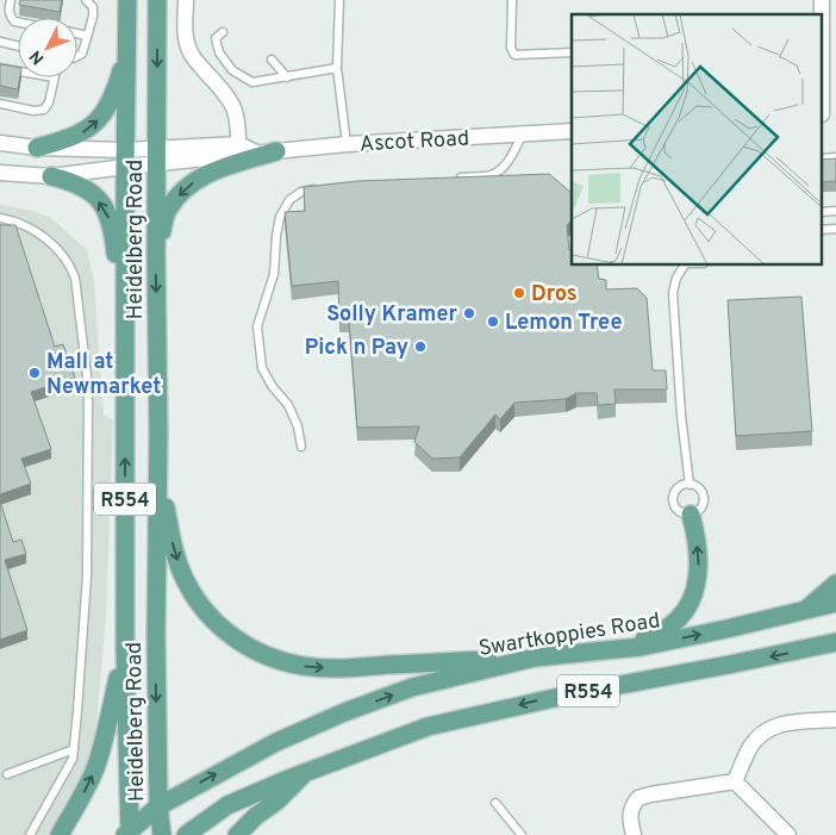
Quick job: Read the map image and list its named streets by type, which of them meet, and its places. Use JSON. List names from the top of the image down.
{
  "streets": {
    "main road": ["Heidelberg Road", "R554", "Swartkoppies Road"],
    "street": ["Ascot Road"]
  },
  "crossings": [
    ["Heidelberg Road", "Swartkoppies Road"]
  ],
  "places": [
    "Dros",
    "Solly Kramer",
    "Lemon Tree",
    "Pick n Pay",
    "Mall at Newmarket"
  ],
  "north": "bottom left"
}
